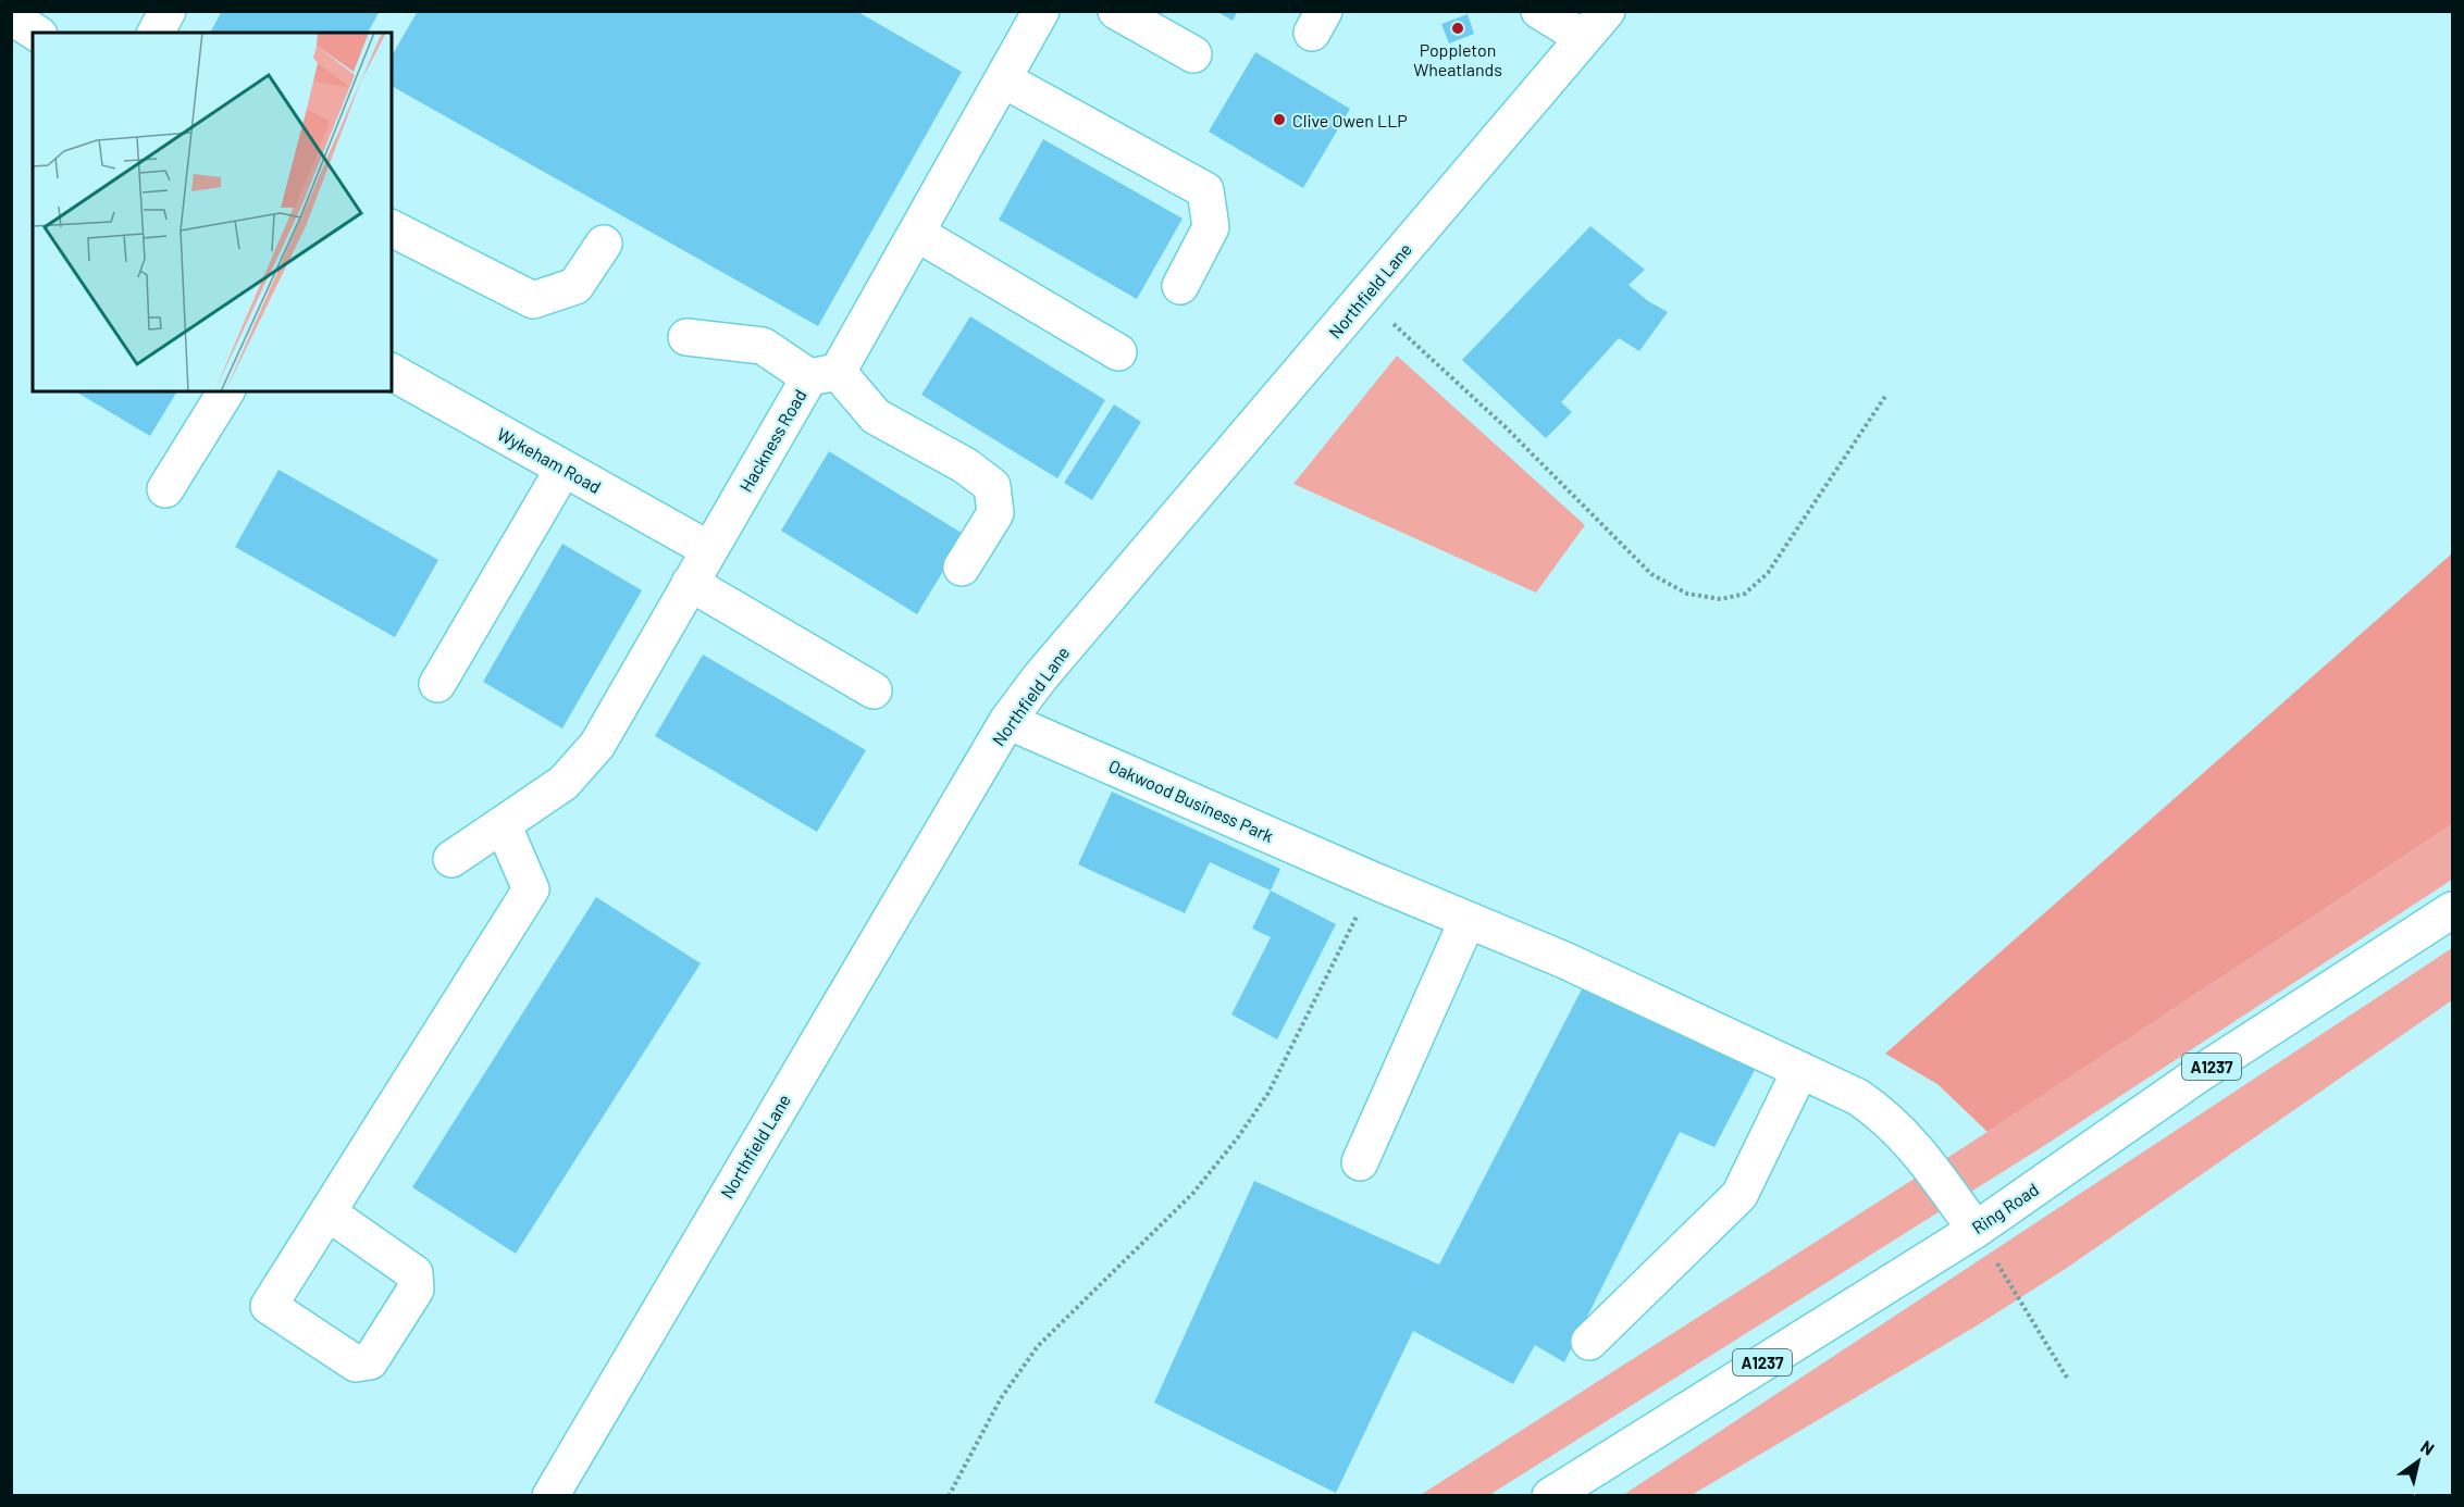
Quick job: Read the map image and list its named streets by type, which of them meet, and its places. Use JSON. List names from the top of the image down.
{
  "streets": {
    "main road": [
      "Northfield Lane",
      "Hackness Road",
      "Wykeham Road",
      "Oakwood Business Park",
      "A1237",
      "Ring Road"
    ]
  },
  "crossings": [
    ["Northfield Lane", "Oakwood Business Park"],
    ["Hackness Road", "Wykeham Road"],
    ["Oakwood Business Park", "Ring Road"]
  ],
  "places": ["Poppleton Wheatlands", "Clive Owen LLP"],
  "north": "top right"
}
